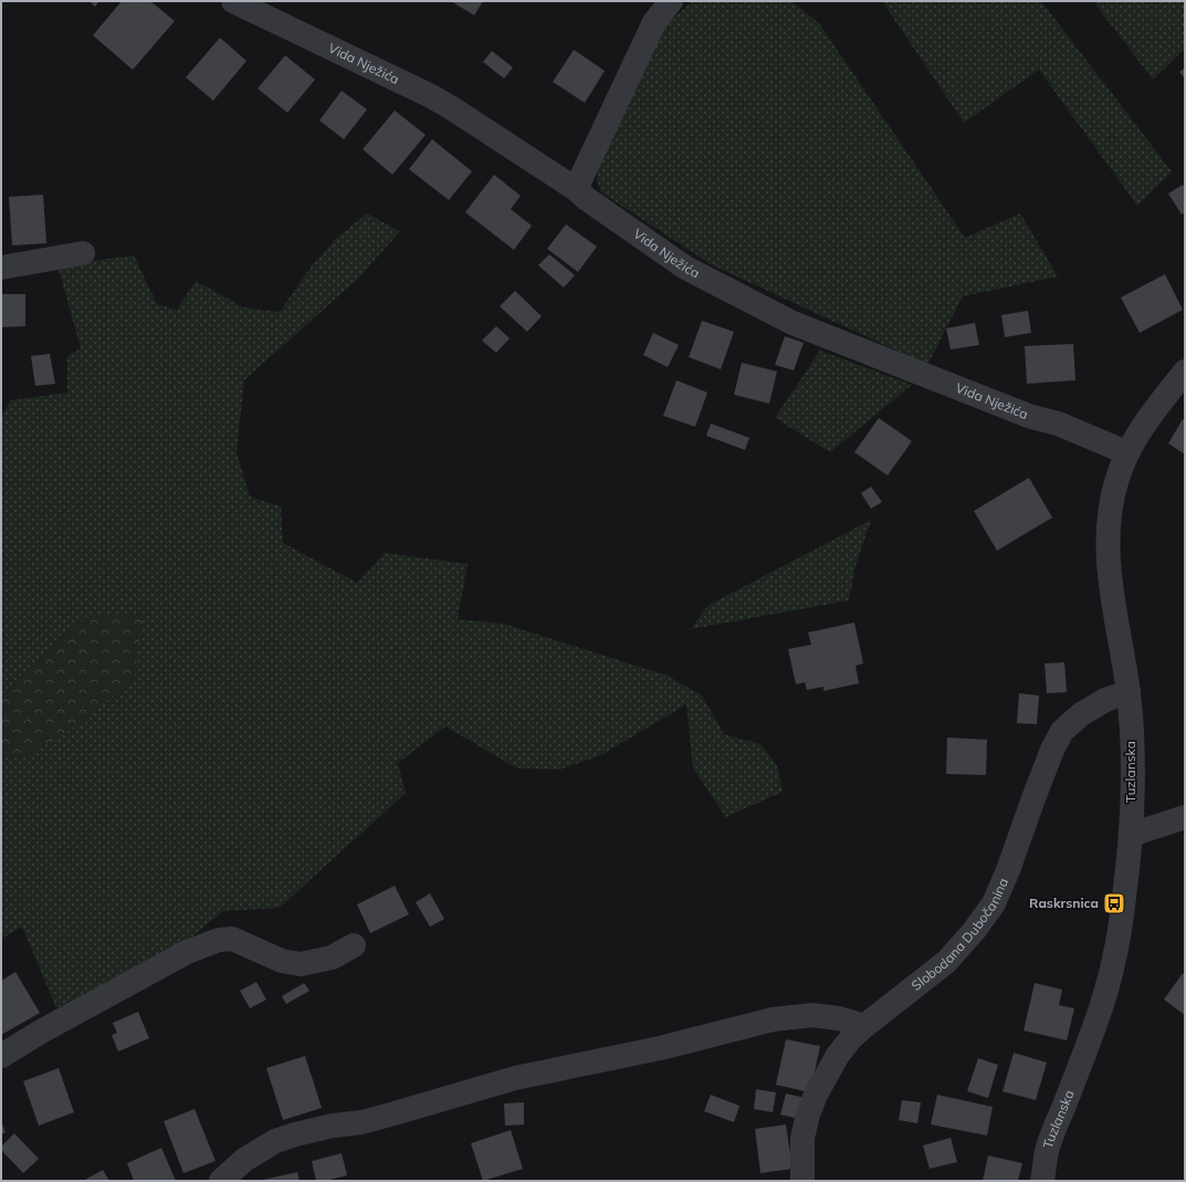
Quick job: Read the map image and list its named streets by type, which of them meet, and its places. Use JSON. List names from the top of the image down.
{
  "streets": {
    "street": ["Vida Nježića", "Tuzlanska", "Slobodana Dubočanina"]
  },
  "crossings": [
    ["Vida Nježića", "Tuzlanska"],
    ["Tuzlanska", "Slobodana Dubočanina"]
  ],
  "places": {
    "bus stop": ["Raskrsnica"]
  }
}
